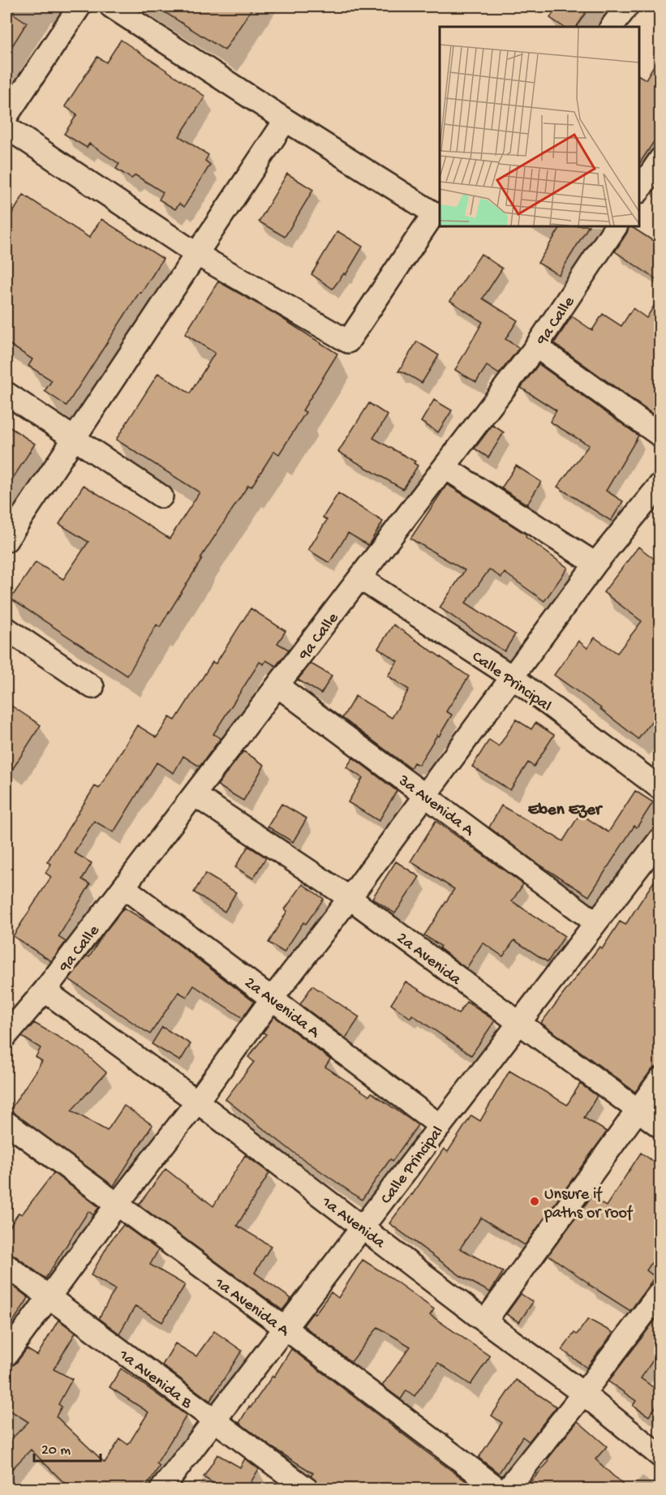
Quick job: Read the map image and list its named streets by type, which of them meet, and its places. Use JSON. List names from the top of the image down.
{
  "streets": {
    "street": [
      "9a Calle",
      "Calle Principal",
      "3a Avenida A",
      "2a Avenida",
      "2a Avenida A",
      "1a Avenida",
      "1a Avenida A",
      "1a Avenida B"
    ]
  },
  "crossings": [
    ["9a Calle", "Calle Principal"],
    ["9a Calle", "3a Avenida A"],
    ["9a Calle", "2a Avenida"],
    ["9a Calle", "2a Avenida A"],
    ["9a Calle", "1a Avenida"],
    ["Calle Principal", "3a Avenida A"],
    ["Calle Principal", "2a Avenida"],
    ["Calle Principal", "2a Avenida A"],
    ["Calle Principal", "1a Avenida"],
    ["Calle Principal", "1a Avenida A"],
    ["Calle Principal", "1a Avenida B"]
  ],
  "districts": ["Eben Ezer"],
  "places": ["Unsure if paths or roof"],
  "scale_bar": "20 m"
}
